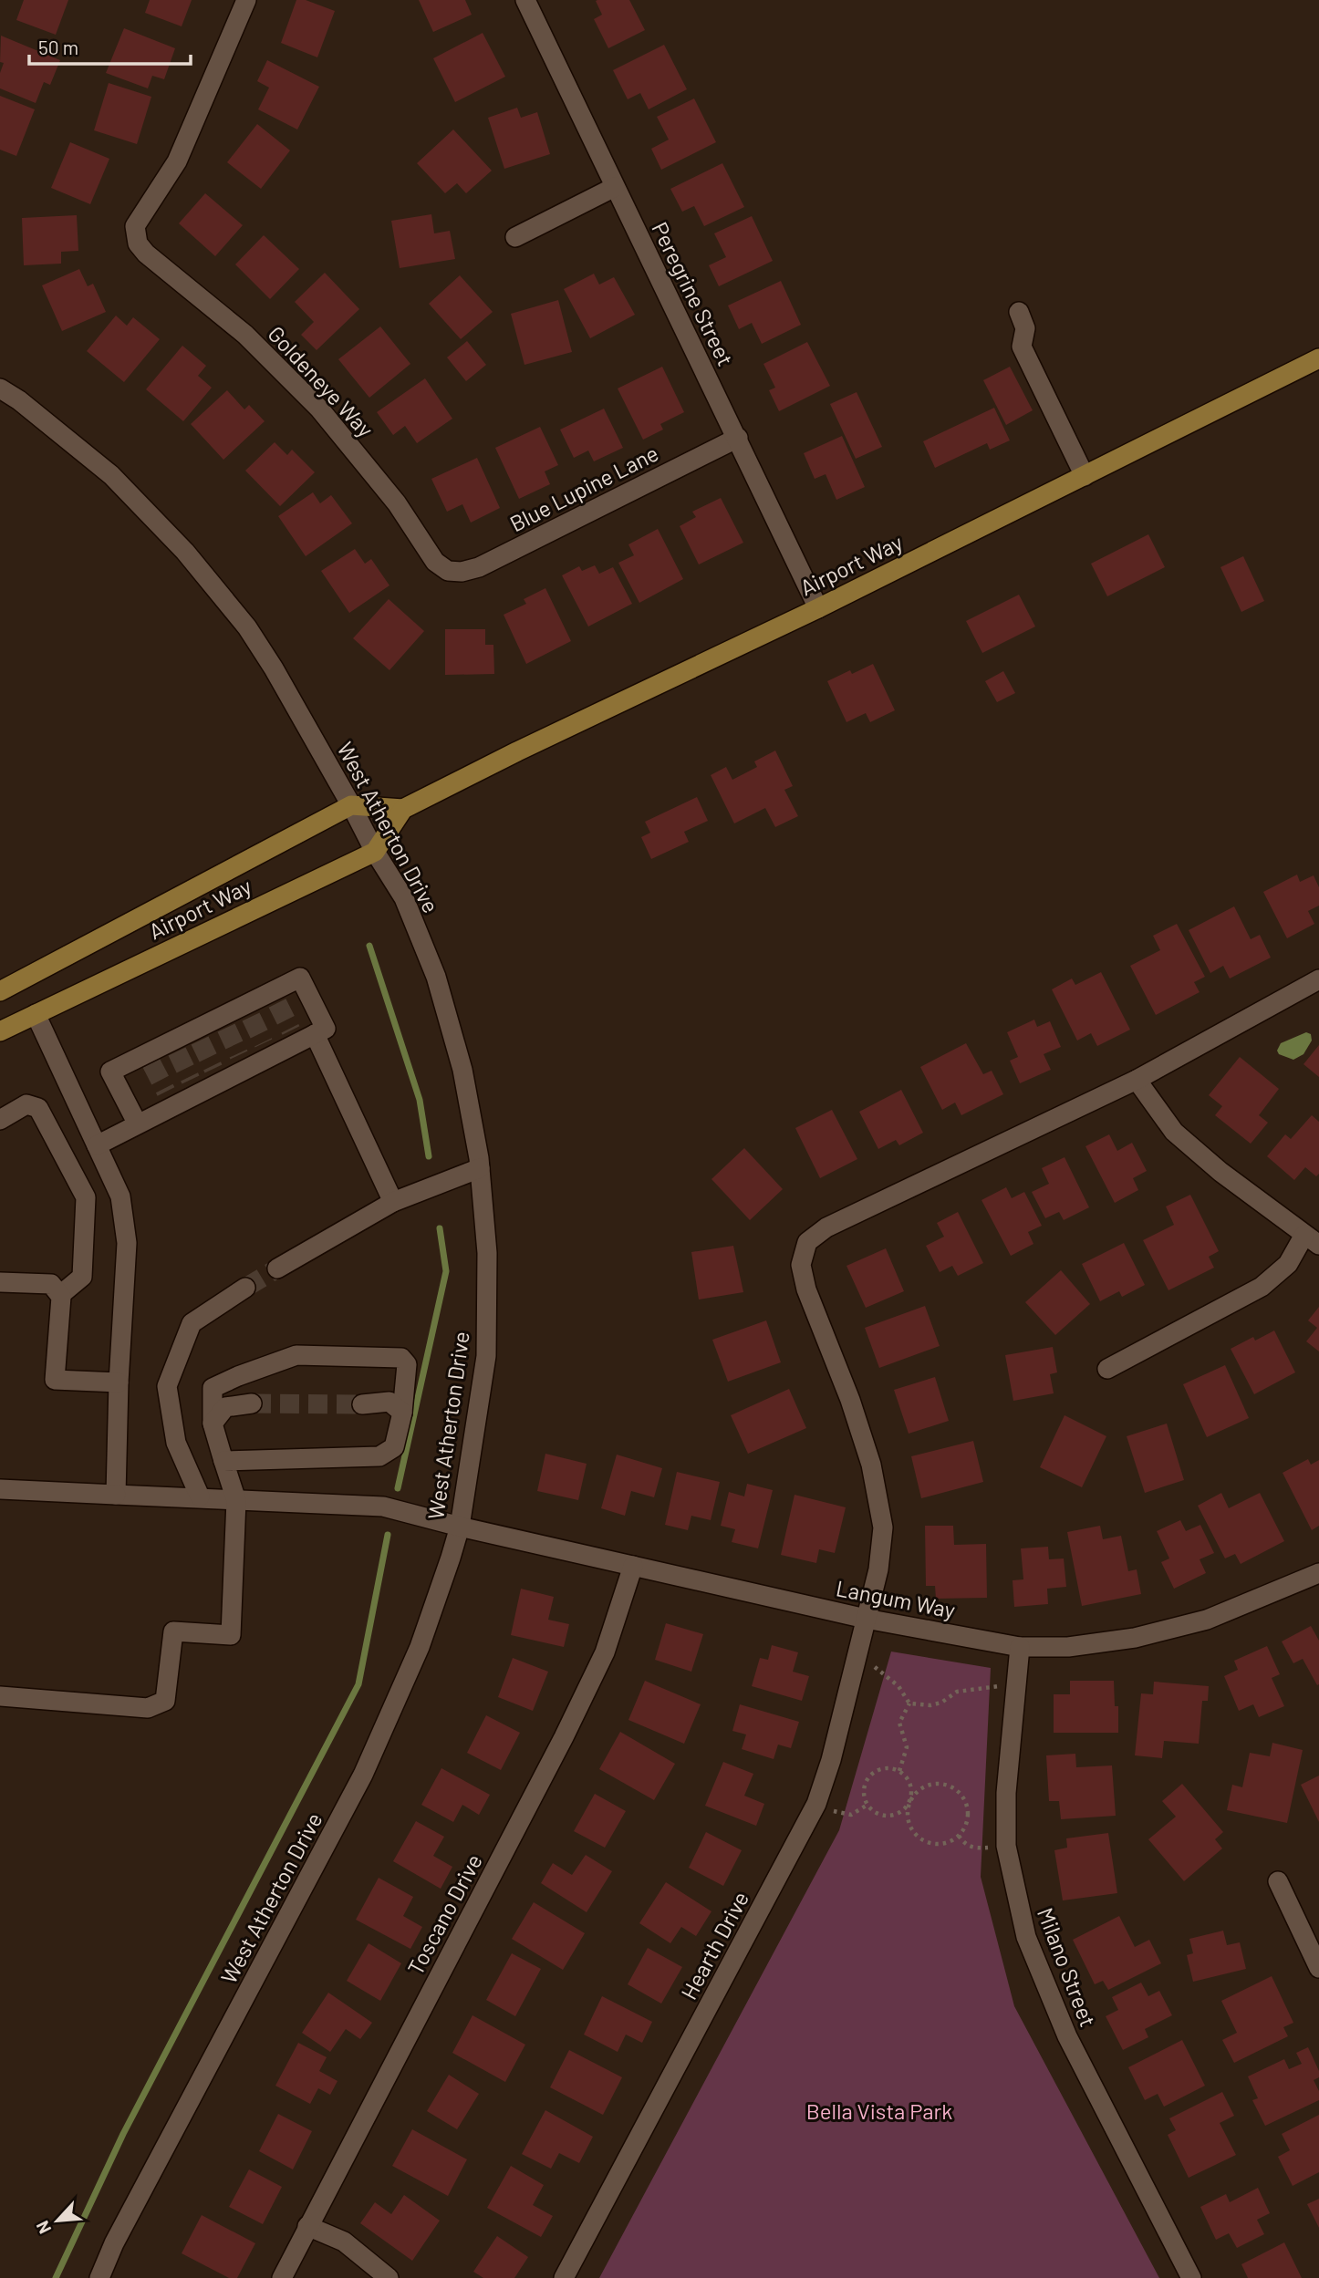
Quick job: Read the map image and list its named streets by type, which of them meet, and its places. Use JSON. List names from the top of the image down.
{
  "streets": {
    "main road": ["Airport Way"],
    "street": [
      "Peregrine Street",
      "Goldeneye Way",
      "Blue Lupine Lane",
      "West Atherton Drive",
      "Langum Way",
      "Toscano Drive",
      "Hearth Drive",
      "Milano Street"
    ]
  },
  "crossings": [
    ["Peregrine Street", "Blue Lupine Lane"],
    ["Peregrine Street", "Airport Way"],
    ["Goldeneye Way", "Blue Lupine Lane"],
    ["Airport Way", "West Atherton Drive"],
    ["West Atherton Drive", "Langum Way"],
    ["Langum Way", "Toscano Drive"],
    ["Langum Way", "Hearth Drive"],
    ["Langum Way", "Milano Street"]
  ],
  "parks": ["Bella Vista Park"],
  "scale_bar": "50 m",
  "north": "bottom left"
}
